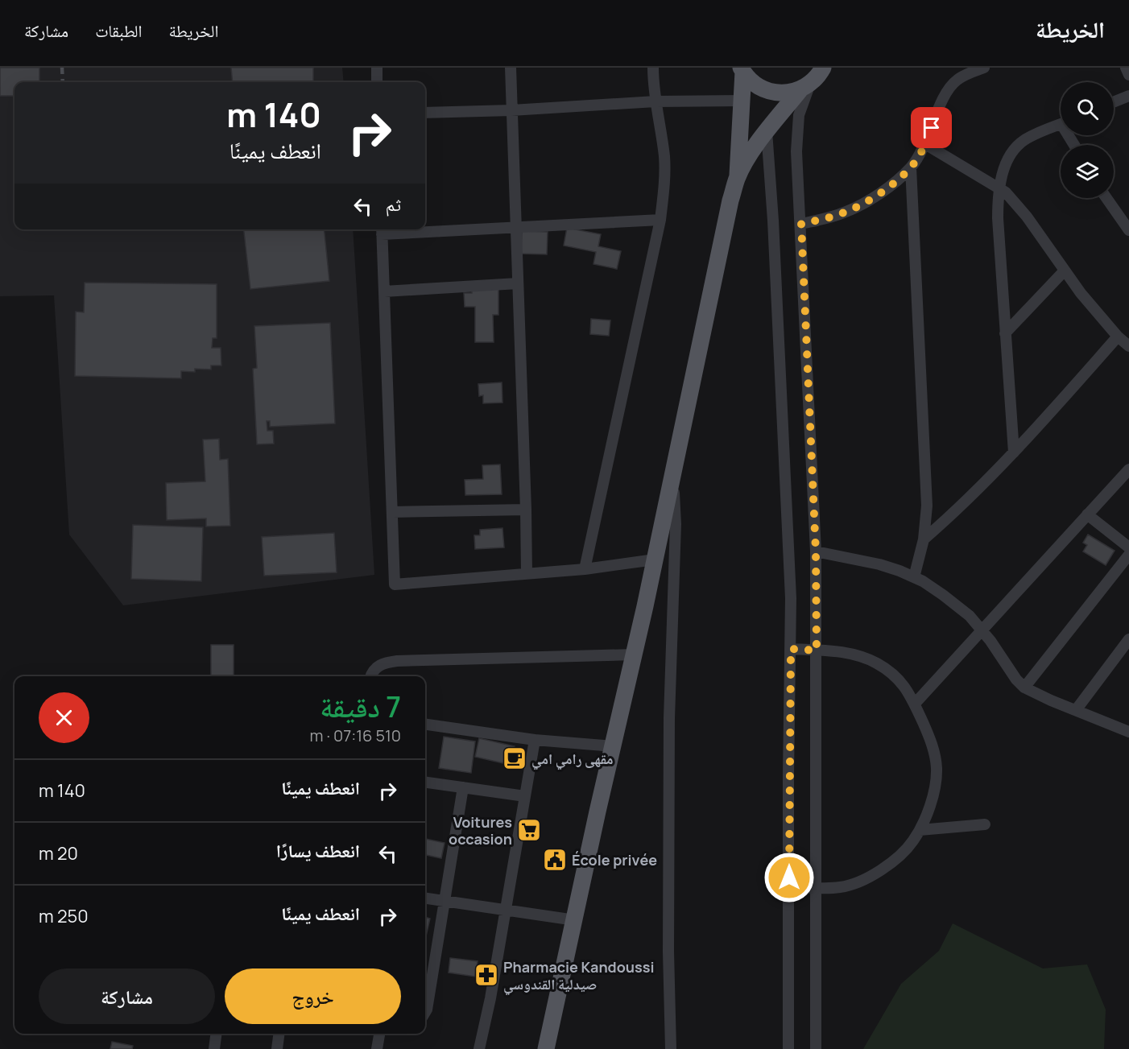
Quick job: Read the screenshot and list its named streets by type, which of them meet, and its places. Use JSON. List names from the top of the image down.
{
  "places": {
    "cafe": ["مقهى رامي امي"],
    "supermarket": ["Voitures occasion"],
    "public building": ["École privée"],
    "pharmacy": ["Pharmacie Kandoussi صيدلية القندوسي"]
  },
  "page": {
    "header": "الخريطة",
    "nav": ["الخريطة", "الطبقات", "مشاركة"],
    "turn": ["140 m", "انعطف يمينًا"],
    "then": "ثم",
    "heading": ["7 دقيقة", "510 m · 07:16"],
    "list": [
      {
        "name": "انعطف يمينًا",
        "value": "140 m"
      },
      {
        "name": "انعطف يسارًا",
        "value": "20 m"
      },
      {
        "name": "انعطف يمينًا",
        "value": "250 m"
      }
    ],
    "buttons": ["خروج", "مشاركة"]
  }
}
